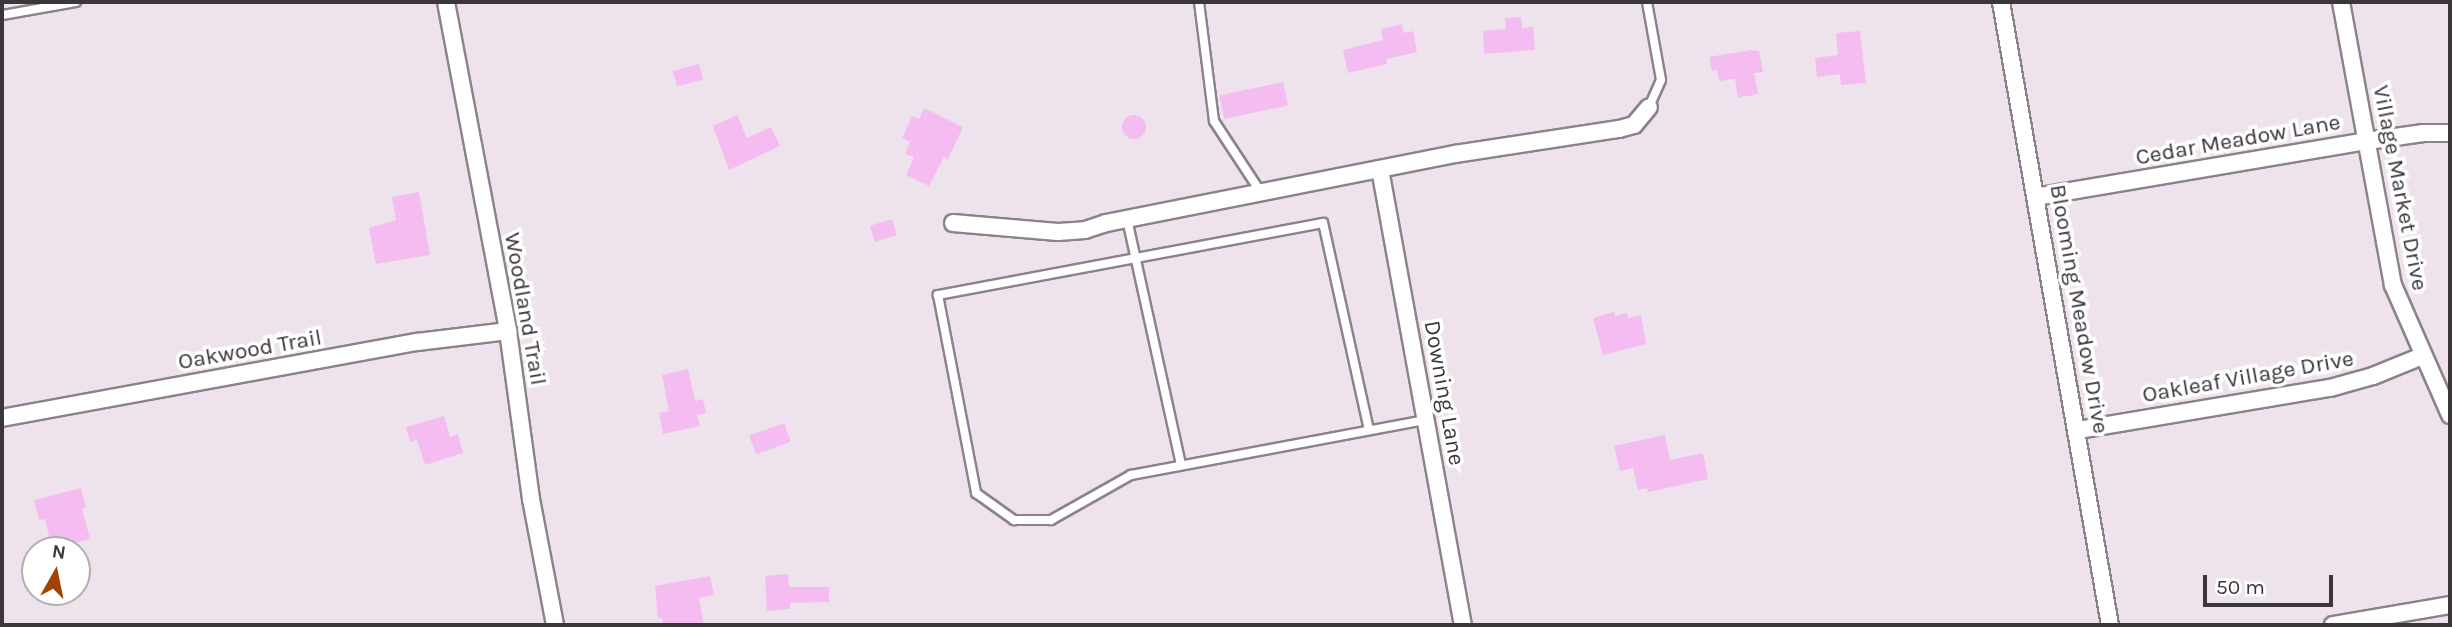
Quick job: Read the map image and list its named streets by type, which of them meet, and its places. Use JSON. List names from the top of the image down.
{
  "streets": {
    "street": [
      "Cedar Meadow Lane",
      "Village Market Drive",
      "Woodland Trail",
      "Blooming Meadow Drive",
      "Oakwood Trail",
      "Oakleaf Village Drive",
      "Downing Lane"
    ]
  },
  "crossings": [
    ["Cedar Meadow Lane", "Village Market Drive"],
    ["Cedar Meadow Lane", "Blooming Meadow Drive"],
    ["Village Market Drive", "Oakleaf Village Drive"],
    ["Woodland Trail", "Oakwood Trail"],
    ["Blooming Meadow Drive", "Oakleaf Village Drive"]
  ],
  "scale_bar": "50 m",
  "north": "top"
}
